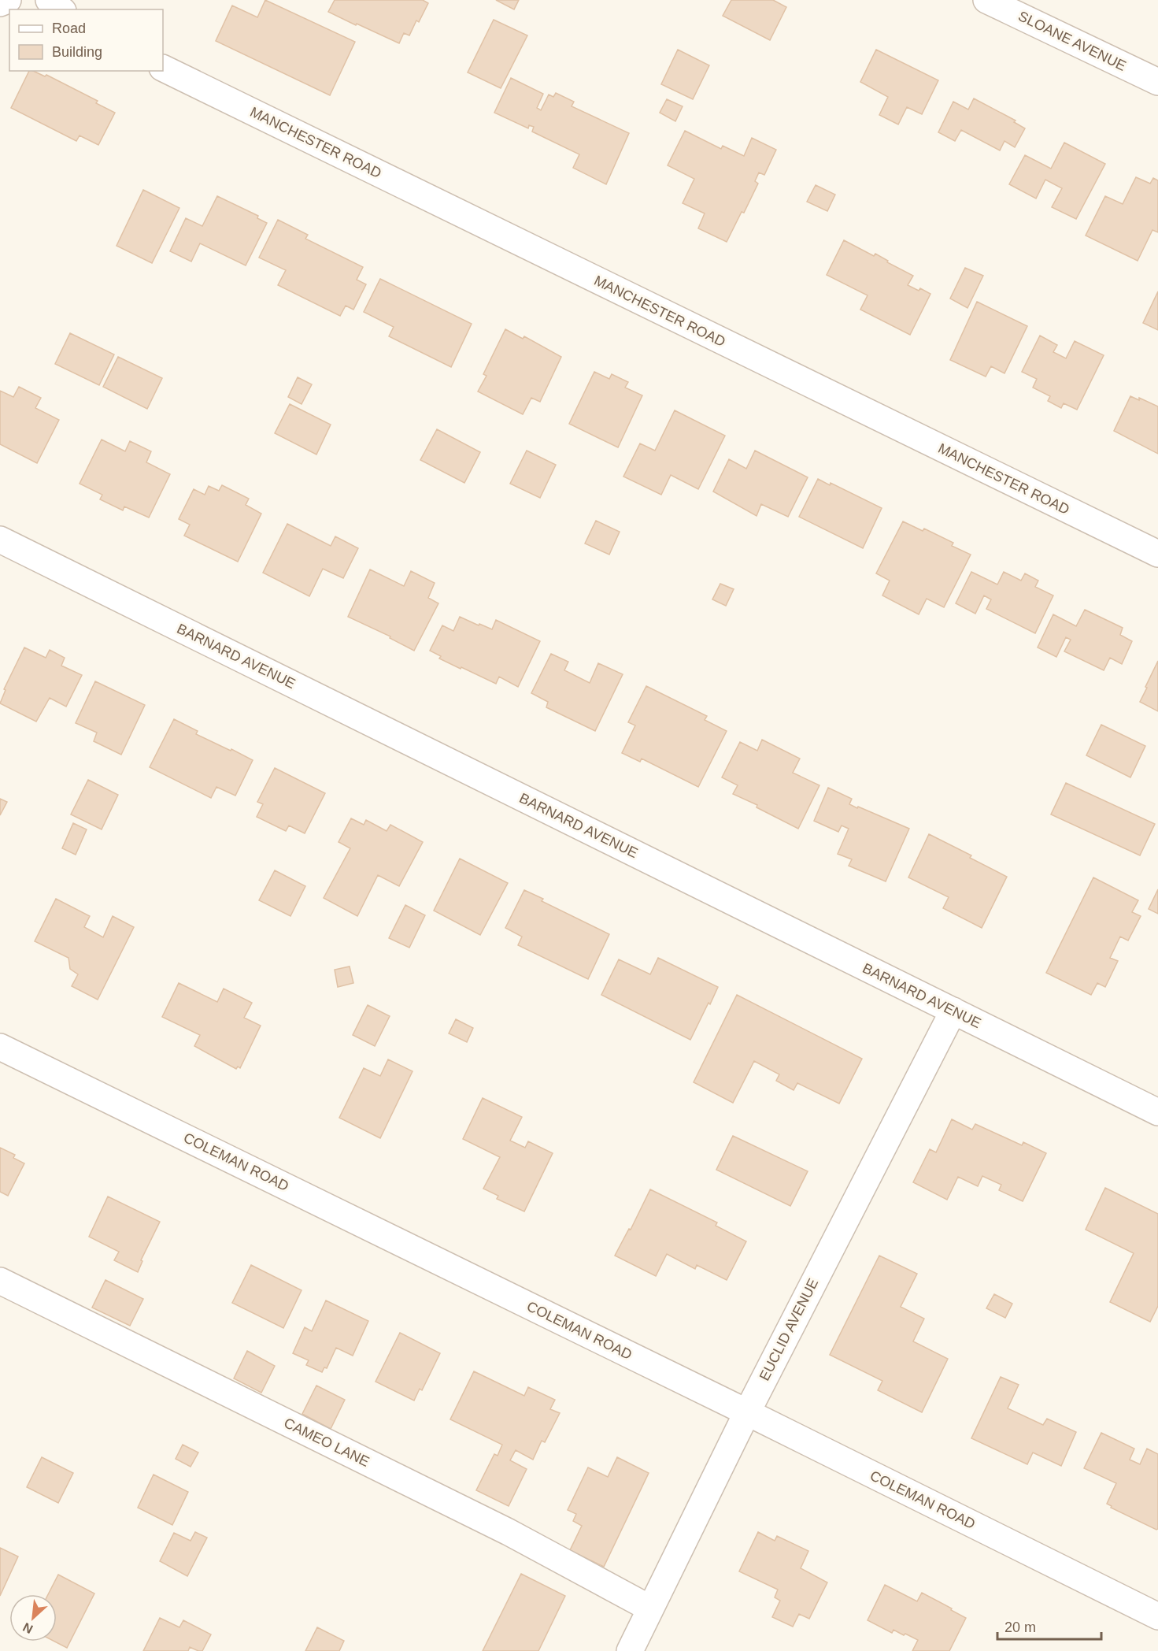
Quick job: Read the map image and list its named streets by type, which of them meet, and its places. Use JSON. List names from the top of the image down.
{
  "streets": {
    "street": [
      "SLOANE AVENUE",
      "MANCHESTER ROAD",
      "BARNARD AVENUE",
      "COLEMAN ROAD",
      "EUCLID AVENUE",
      "CAMEO LANE"
    ]
  },
  "crossings": [
    ["BARNARD AVENUE", "EUCLID AVENUE"],
    ["COLEMAN ROAD", "EUCLID AVENUE"],
    ["EUCLID AVENUE", "CAMEO LANE"]
  ],
  "legend": ["Road", "Building"],
  "scale_bar": "20 m",
  "north": "bottom left"
}
